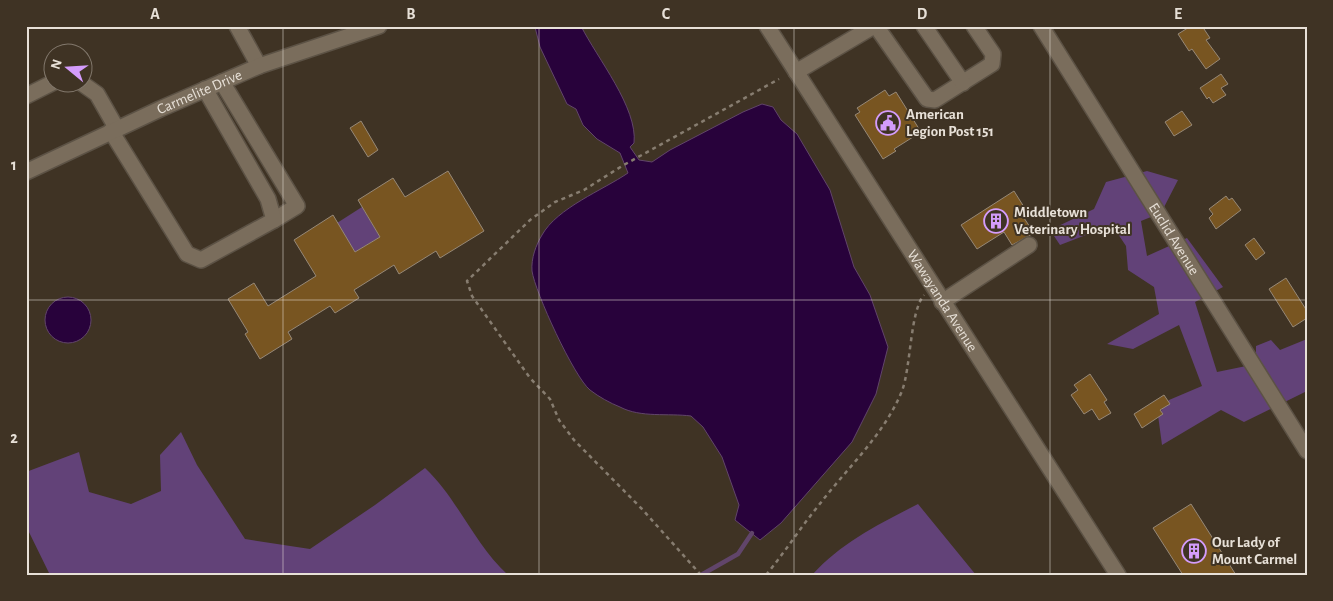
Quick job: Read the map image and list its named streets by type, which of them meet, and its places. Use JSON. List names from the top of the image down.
{
  "streets": {
    "street": ["Carmelite Drive", "Euclid Avenue", "Wawayanda Avenue"]
  },
  "places": {
    "public building": ["American Legion Post 151"],
    "building": ["Middletown Veterinary Hospital", "Our Lady of Mount Carmel"]
  },
  "north": "left",
  "grid": {
    "columns": [
      "A",
      "B",
      "C",
      "D",
      "E"
    ],
    "rows": ["1", "2"]
  }
}
